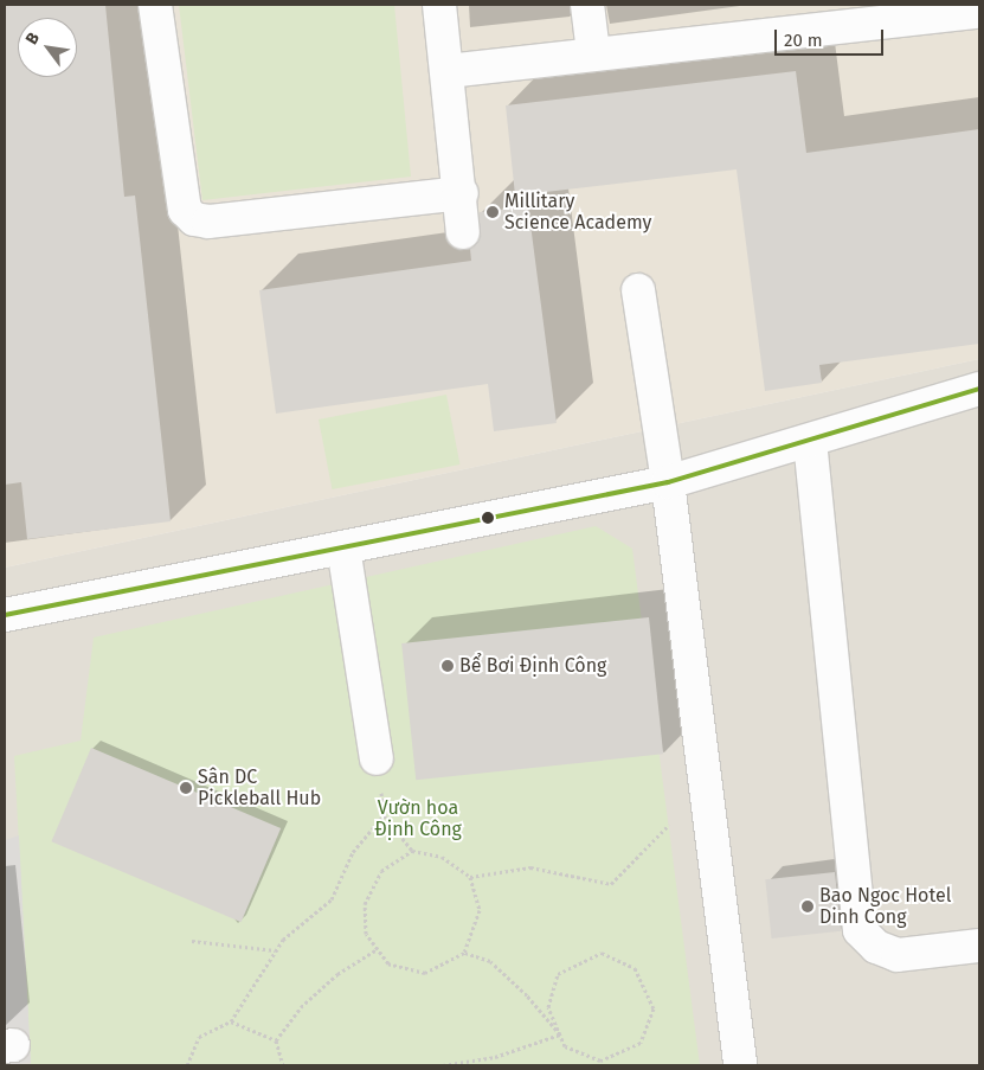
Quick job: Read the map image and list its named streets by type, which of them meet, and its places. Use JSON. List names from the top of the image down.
{
  "parks": ["Vườn hoa Định Công"],
  "places": [
    "Millitary Science Academy",
    "Bể Bơi Định Công",
    "Sân DC Pickleball Hub",
    "Bao Ngoc Hotel Dinh Cong"
  ],
  "scale_bar": "20 m",
  "north": "top left"
}
